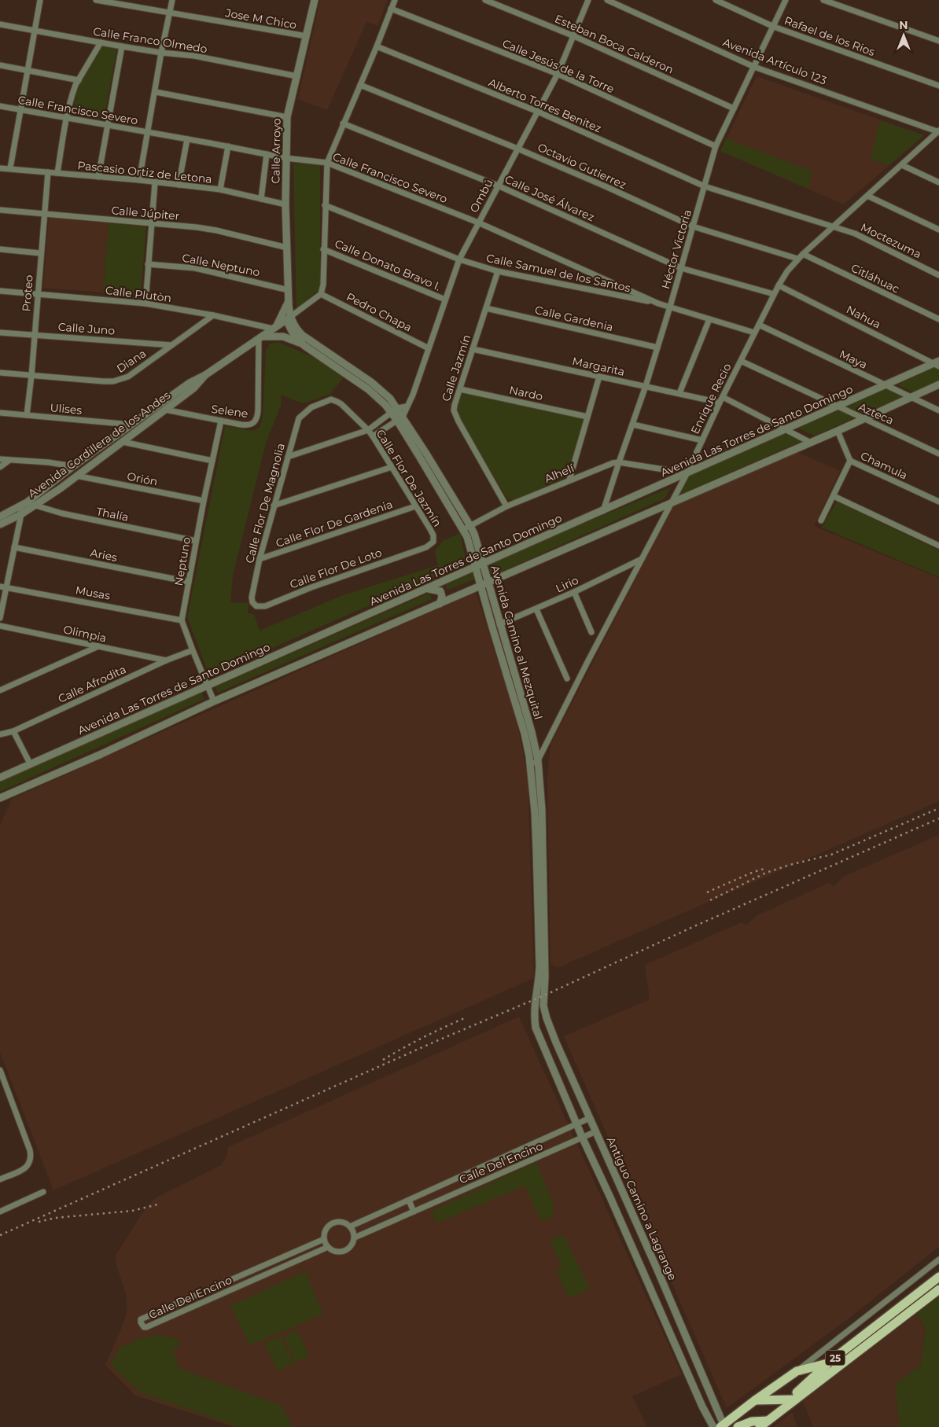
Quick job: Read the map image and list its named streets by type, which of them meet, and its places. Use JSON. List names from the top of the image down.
{
  "streets": {
    "main road": ["25"],
    "street": [
      "Jose M Chico",
      "Rafael de los Rios",
      "Calle Franco Olmedo",
      "Esteban Boca Calderon",
      "Avenida Artículo 123",
      "Calle Jesús de la Torre",
      "Alberto Torres Benitez",
      "Calle Francisco Severo",
      "Calle Arroyo",
      "Octavio Gutierrez",
      "Pascasio Ortiz de Letona",
      "Ombú",
      "Calle José Álvarez",
      "Calle Júpiter",
      "Moctezuma",
      "Héctor Victoria",
      "Calle Neptuno",
      "Calle Donato Bravo I.",
      "Calle Samuel de los Santos",
      "Citláhuac",
      "Proteo",
      "Calle Plutòn",
      "Pedro Chapa",
      "Nahua",
      "Calle Gardenia",
      "Calle Juno",
      "Maya",
      "Diana",
      "Margarita",
      "Calle Jazmín",
      "Nardo",
      "Enrique Recio",
      "Ulises",
      "Selene",
      "Azteca",
      "Avenida Las Torres de Santo Domingo",
      "Avenida Cordillera de los Andes",
      "Chamula",
      "Alhelí",
      "Calle Flor De Jazmín",
      "Orión",
      "Calle Flor De Magnolia",
      "Thalía",
      "Calle Flor De Gardenia",
      "Aries",
      "Neptuno",
      "Calle Flor De Loto",
      "Lirio",
      "Musas",
      "Olimpia",
      "Avenida Camino al Mezquital",
      "Calle Afrodita",
      "Calle Del Encino",
      "Antiguo Camino a Lagrange"
    ]
  },
  "crossings": [
    ["Jose M Chico", "Calle Arroyo"],
    ["Rafael de los Rios", "Héctor Victoria"],
    ["Calle Franco Olmedo", "Calle Arroyo"],
    ["Esteban Boca Calderon", "Ombú"],
    ["Esteban Boca Calderon", "Héctor Victoria"],
    ["Avenida Artículo 123", "Héctor Victoria"],
    ["Avenida Artículo 123", "Enrique Recio"],
    ["Calle Jesús de la Torre", "Ombú"],
    ["Calle Jesús de la Torre", "Héctor Victoria"],
    ["Alberto Torres Benitez", "Ombú"],
    ["Alberto Torres Benitez", "Moctezuma"],
    ["Alberto Torres Benitez", "Héctor Victoria"],
    ["Alberto Torres Benitez", "Enrique Recio"],
    ["Calle Francisco Severo", "Calle Arroyo"],
    ["Calle Francisco Severo", "Ombú"],
    ["Calle Francisco Severo", "Héctor Victoria"],
    ["Calle Francisco Severo", "Calle Samuel de los Santos"],
    ["Calle Francisco Severo", "Enrique Recio"],
    ["Calle Arroyo", "Pascasio Ortiz de Letona"],
    ["Calle Arroyo", "Calle Júpiter"],
    ["Calle Arroyo", "Calle Neptuno"],
    ["Calle Arroyo", "Avenida Cordillera de los Andes"],
    ["Calle Arroyo", "Avenida Camino al Mezquital"],
    ["Octavio Gutierrez", "Ombú"],
    ["Octavio Gutierrez", "Héctor Victoria"],
    ["Octavio Gutierrez", "Enrique Recio"],
    ["Pascasio Ortiz de Letona", "Proteo"],
    ["Ombú", "Calle José Álvarez"],
    ["Ombú", "Calle Donato Bravo I."],
    ["Ombú", "Calle Samuel de los Santos"],
    ["Ombú", "Pedro Chapa"],
    ["Ombú", "Avenida Camino al Mezquital"],
    ["Calle José Álvarez", "Héctor Victoria"],
    ["Calle José Álvarez", "Enrique Recio"],
    ["Calle Júpiter", "Proteo"],
    ["Moctezuma", "Enrique Recio"],
    ["Héctor Victoria", "Calle Gardenia"],
    ["Héctor Victoria", "Margarita"],
    ["Héctor Victoria", "Avenida Las Torres de Santo Domingo"],
    ["Héctor Victoria", "Alhelí"],
    ["Calle Samuel de los Santos", "Calle Jazmín"],
    ["Citláhuac", "Enrique Recio"],
    ["Proteo", "Calle Plutòn"],
    ["Proteo", "Calle Juno"],
    ["Proteo", "Diana"],
    ["Proteo", "Ulises"],
    ["Calle Plutòn", "Diana"],
    ["Calle Plutòn", "Avenida Cordillera de los Andes"],
    ["Nahua", "Enrique Recio"],
    ["Nahua", "Avenida Las Torres de Santo Domingo"],
    ["Calle Gardenia", "Calle Jazmín"],
    ["Calle Juno", "Diana"],
    ["Maya", "Enrique Recio"],
    ["Maya", "Avenida Las Torres de Santo Domingo"],
    ["Margarita", "Calle Jazmín"],
    ["Margarita", "Enrique Recio"],
    ["Calle Jazmín", "Nardo"],
    ["Calle Jazmín", "Alhelí"],
    ["Enrique Recio", "Azteca"],
    ["Enrique Recio", "Avenida Las Torres de Santo Domingo"],
    ["Enrique Recio", "Lirio"],
    ["Enrique Recio", "Avenida Camino al Mezquital"],
    ["Ulises", "Avenida Cordillera de los Andes"],
    ["Selene", "Avenida Cordillera de los Andes"],
    ["Selene", "Neptuno"],
    ["Azteca", "Avenida Las Torres de Santo Domingo"],
    ["Avenida Las Torres de Santo Domingo", "Avenida Camino al Mezquital"],
    ["Avenida Cordillera de los Andes", "Orión"],
    ["Avenida Cordillera de los Andes", "Thalía"],
    ["Avenida Cordillera de los Andes", "Avenida Camino al Mezquital"],
    ["Alhelí", "Avenida Camino al Mezquital"],
    ["Calle Flor De Jazmín", "Calle Flor De Magnolia"],
    ["Calle Flor De Jazmín", "Calle Flor De Gardenia"],
    ["Calle Flor De Jazmín", "Calle Flor De Loto"],
    ["Orión", "Neptuno"],
    ["Calle Flor De Magnolia", "Calle Flor De Gardenia"],
    ["Calle Flor De Magnolia", "Calle Flor De Loto"],
    ["Thalía", "Neptuno"],
    ["Aries", "Neptuno"],
    ["Neptuno", "Musas"],
    ["Lirio", "Avenida Camino al Mezquital"],
    ["Olimpia", "Calle Afrodita"],
    ["Avenida Camino al Mezquital", "Antiguo Camino a Lagrange"],
    ["Calle Del Encino", "Antiguo Camino a Lagrange"],
    ["Antiguo Camino a Lagrange", "25"]
  ],
  "north": "top"
}
